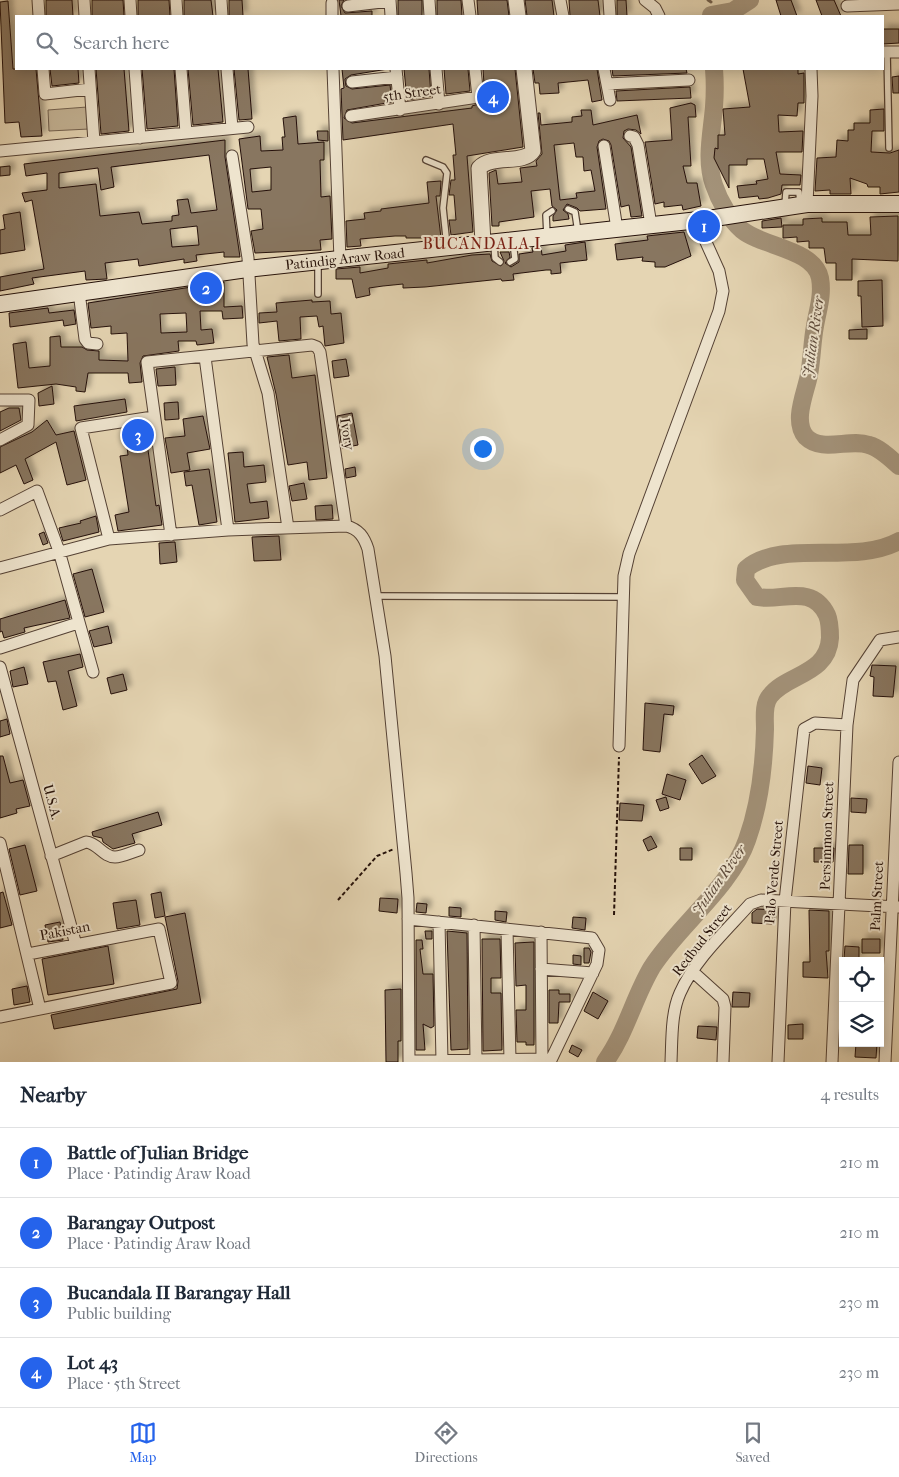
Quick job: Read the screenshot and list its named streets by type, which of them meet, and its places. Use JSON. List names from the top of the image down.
{
  "streets": {
    "main road": ["Patindig Araw Road"],
    "street": [
      "5th Street",
      "Ivory",
      "U.S.A.",
      "Persimmon Street",
      "Palo Verde Street",
      "Palm Street",
      "Pakistan",
      "Redbud Street"
    ]
  },
  "crossings": [
    ["U.S.A.", "Pakistan"],
    ["Persimmon Street", "Palo Verde Street"],
    ["Persimmon Street", "Redbud Street"],
    ["Palo Verde Street", "Redbud Street"],
    ["Palm Street", "Redbud Street"]
  ],
  "districts": ["BUCANDALA I"],
  "water": ["Julian River"],
  "page": {
    "search": "Search here",
    "pins": [
      "4",
      "1",
      "2",
      "3"
    ],
    "heading": ["Nearby", "4 results"],
    "list": [
      {
        "mark": "1",
        "name": "Battle of Julian Bridge",
        "note": "Place · Patindig Araw Road",
        "value": "210 m"
      },
      {
        "mark": "2",
        "name": "Barangay Outpost",
        "note": "Place · Patindig Araw Road",
        "value": "210 m"
      },
      {
        "mark": "3",
        "name": "Bucandala II Barangay Hall",
        "note": "Public building",
        "value": "230 m"
      },
      {
        "mark": "4",
        "name": "Lot 43",
        "note": "Place · 5th Street",
        "value": "230 m"
      }
    ],
    "nav": ["Map", "Directions", "Saved"]
  }
}
